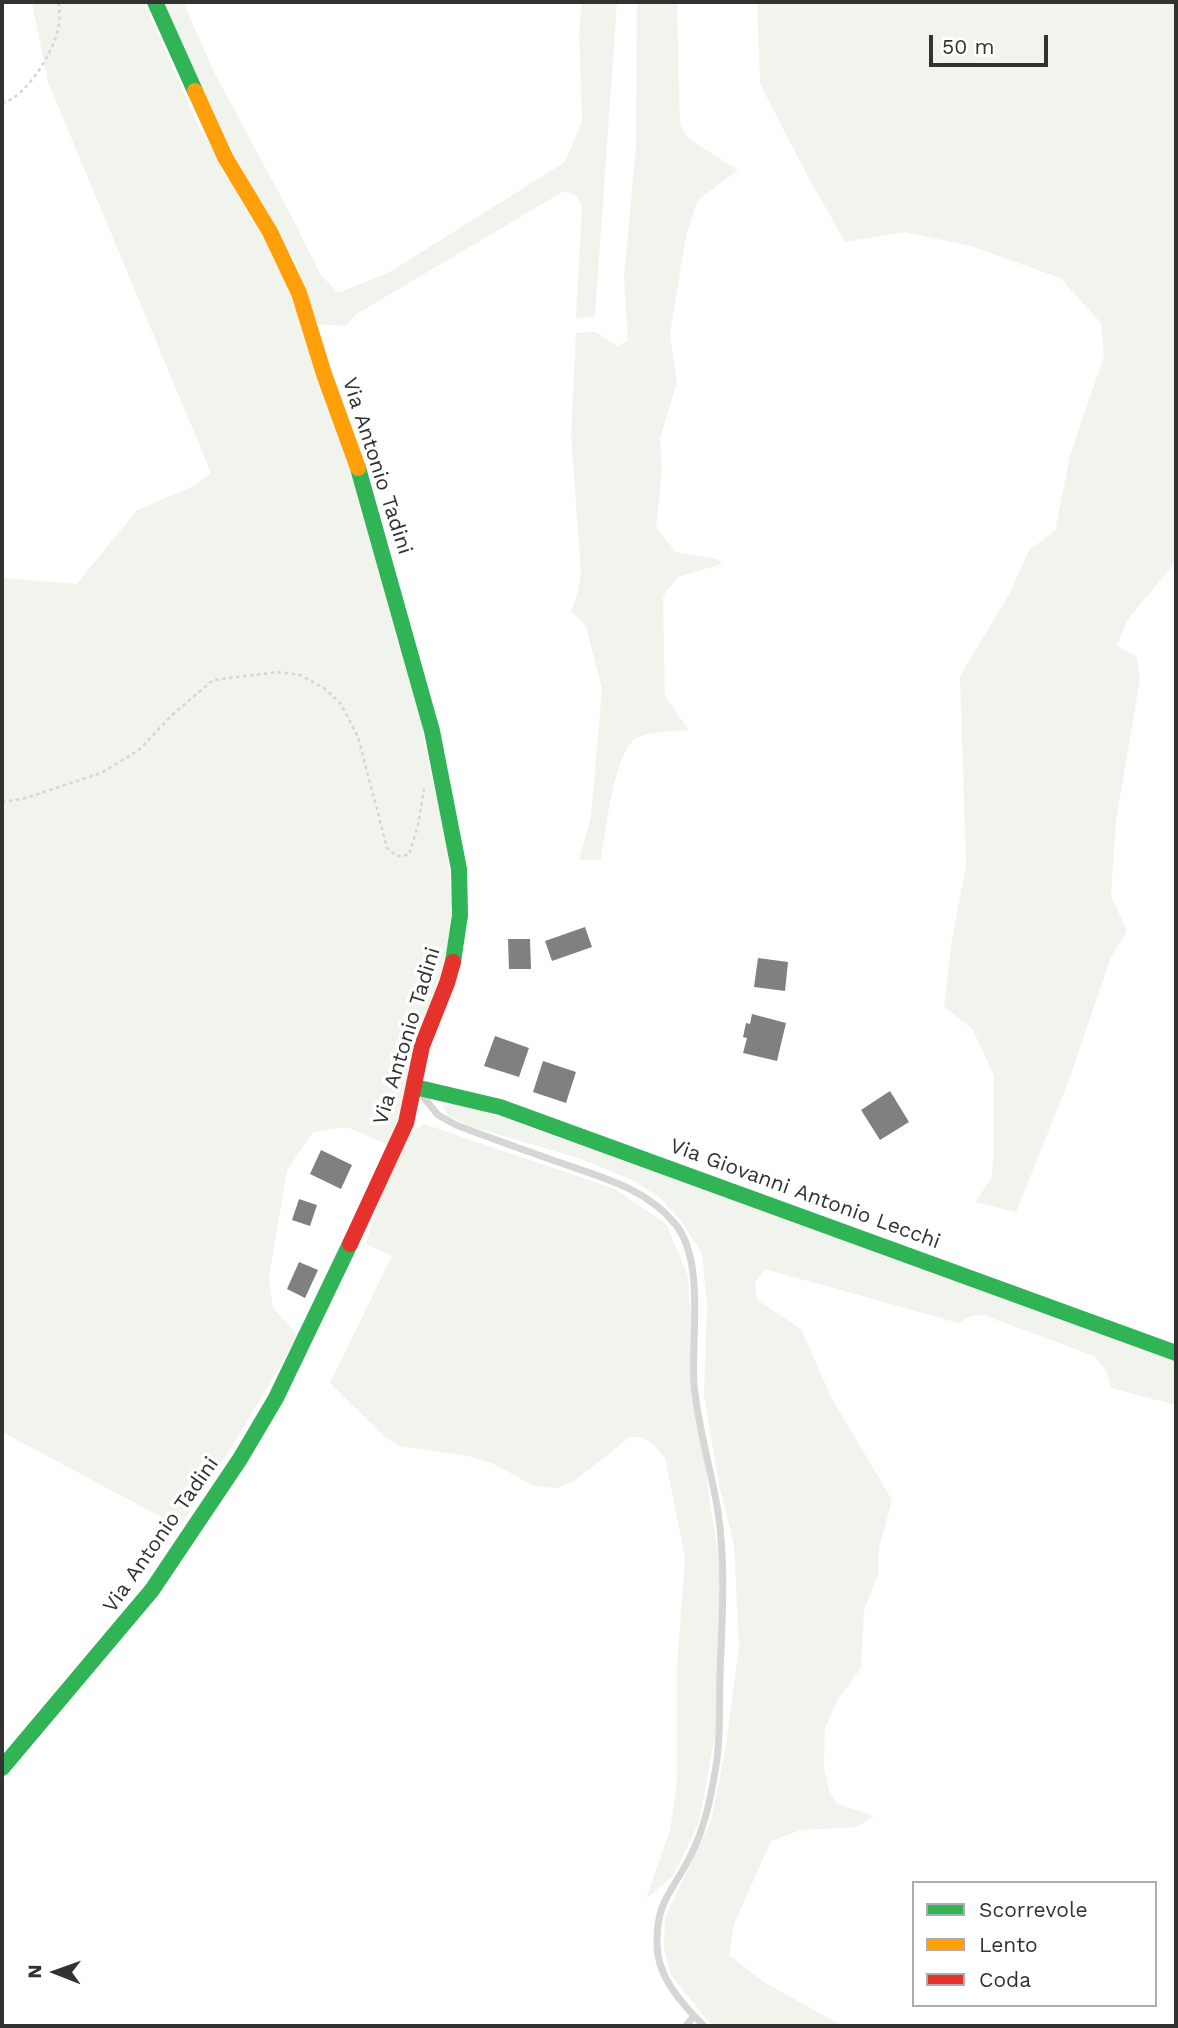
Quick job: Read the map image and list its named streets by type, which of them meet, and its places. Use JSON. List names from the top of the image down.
{
  "streets": {
    "street": ["Via Antonio Tadini", "Via Giovanni Antonio Lecchi"]
  },
  "crossings": [
    ["Via Antonio Tadini", "Via Giovanni Antonio Lecchi"]
  ],
  "legend": ["Scorrevole", "Lento", "Coda"],
  "scale_bar": "50 m",
  "north": "left"
}
